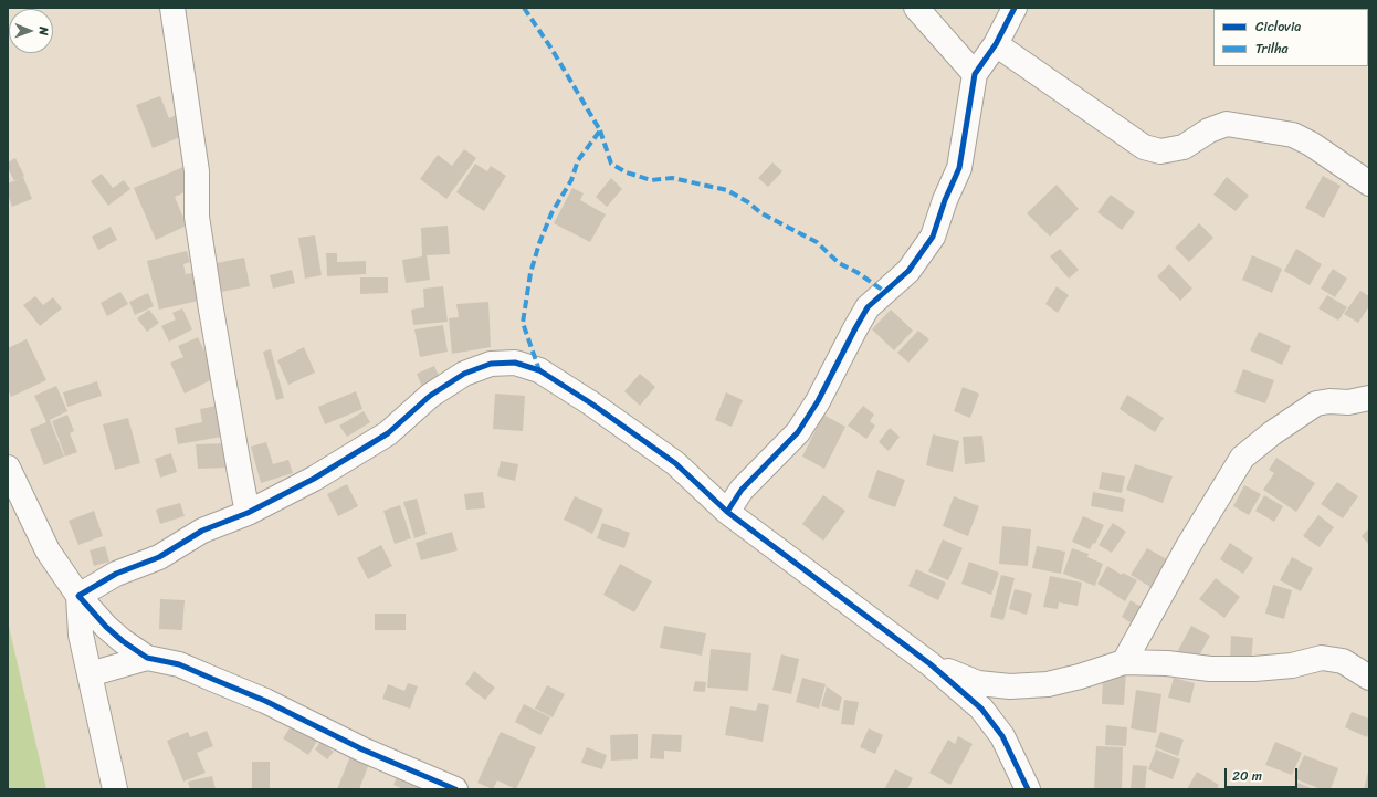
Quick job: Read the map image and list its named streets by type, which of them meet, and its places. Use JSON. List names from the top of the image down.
{
  "legend": ["Ciclovia", "Trilha"],
  "scale_bar": "20 m",
  "north": "right"
}
